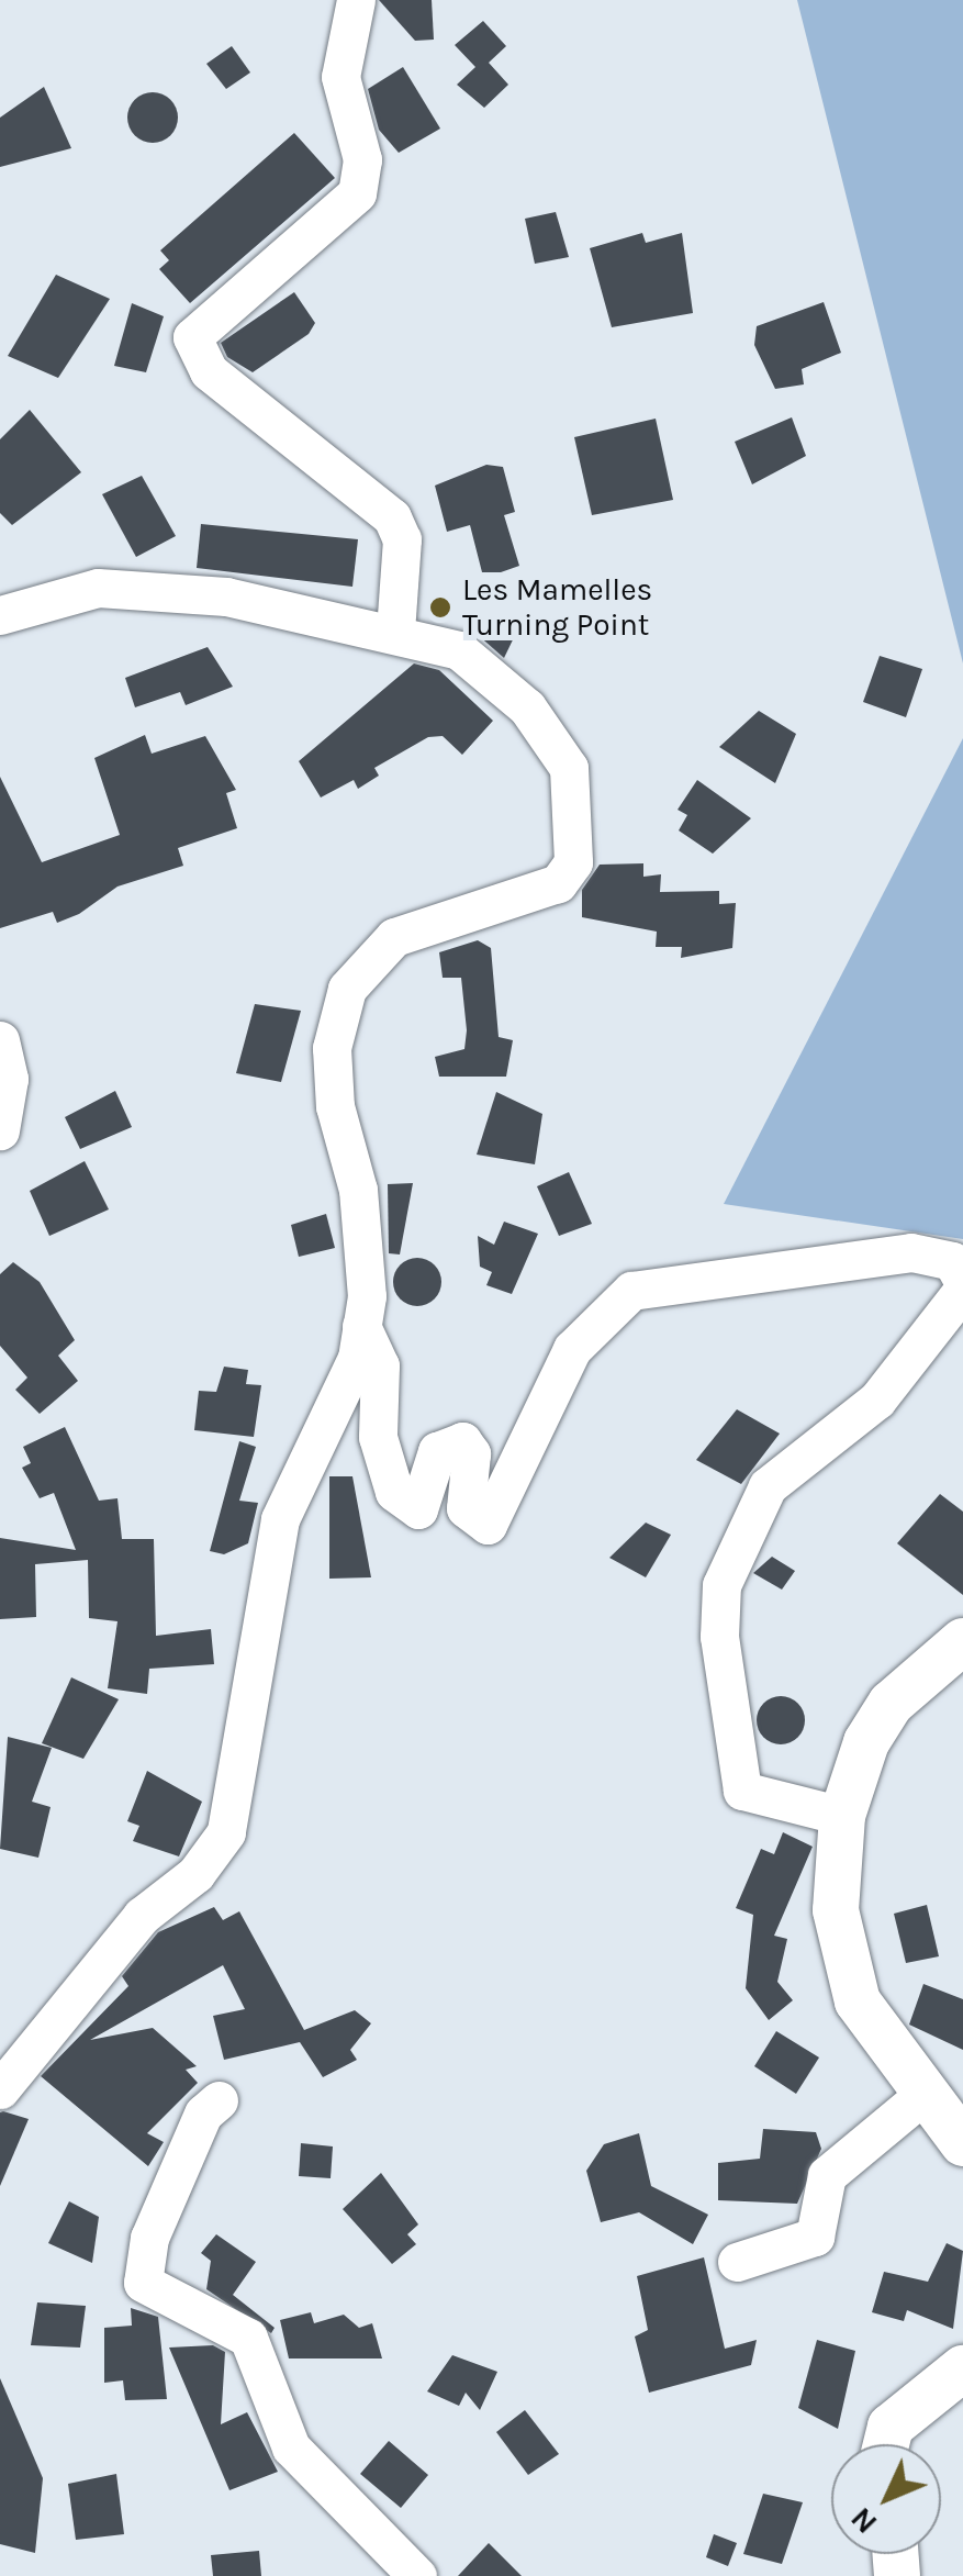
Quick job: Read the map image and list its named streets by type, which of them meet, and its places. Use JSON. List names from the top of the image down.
{
  "places": ["Les Mamelles Turning Point"],
  "north": "bottom left"
}
